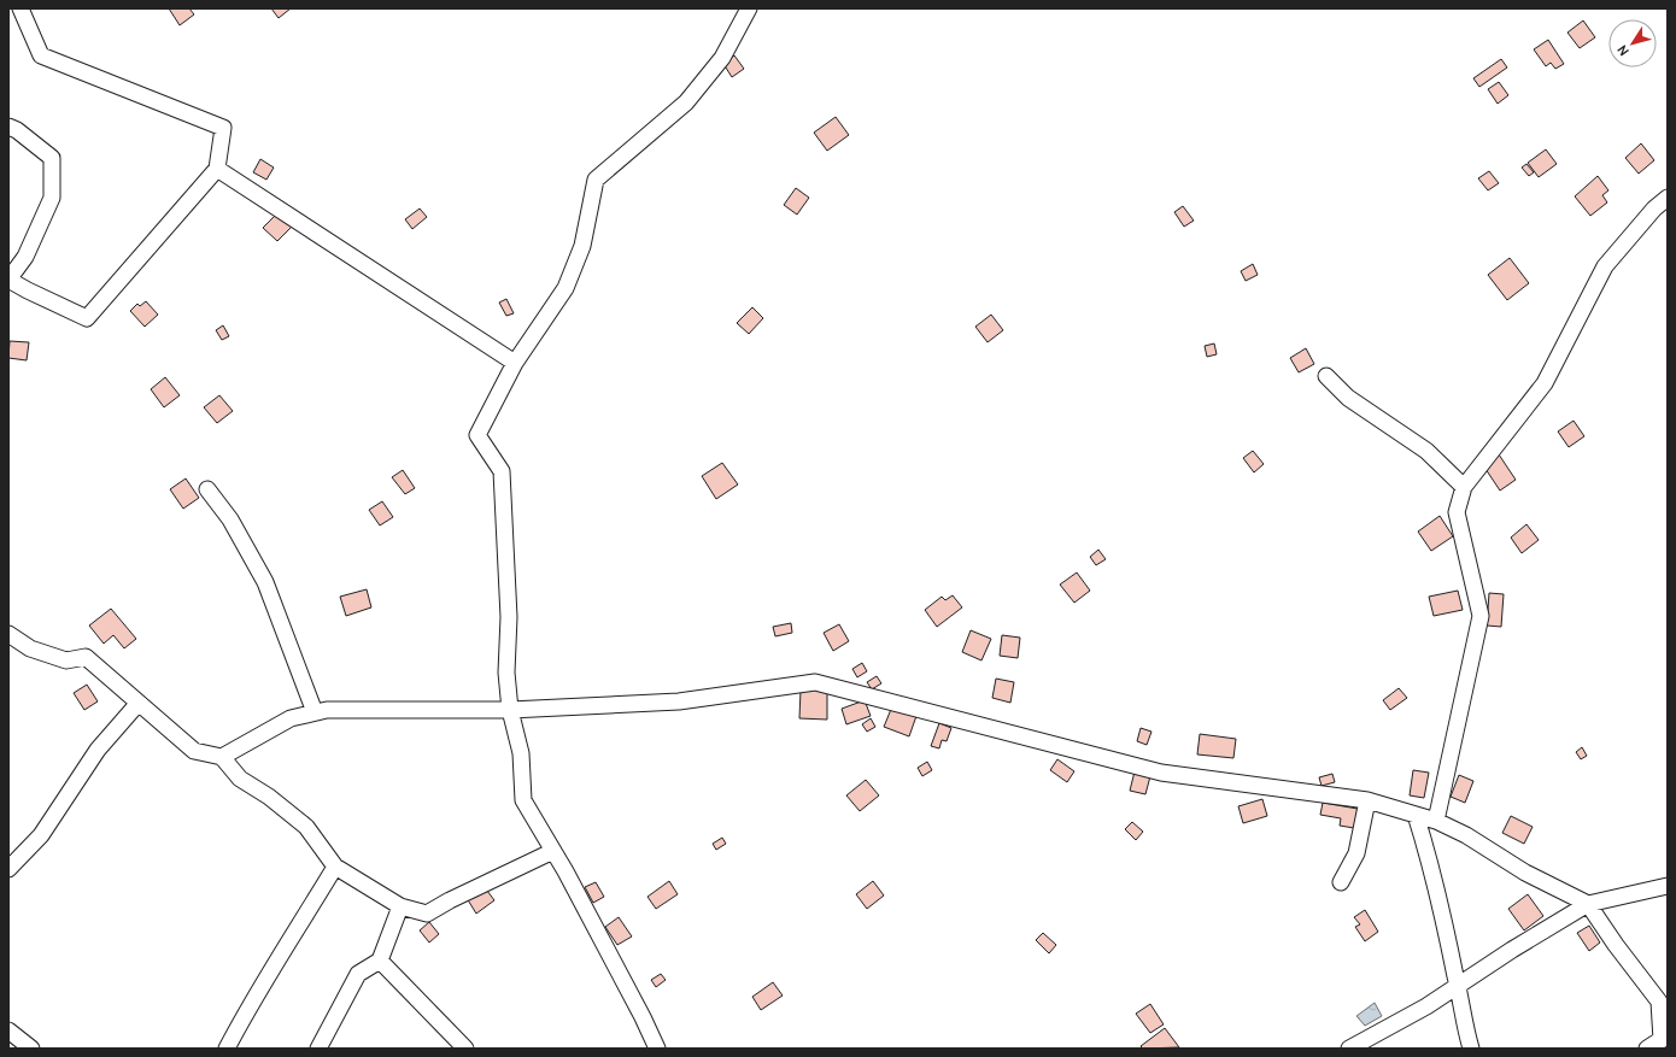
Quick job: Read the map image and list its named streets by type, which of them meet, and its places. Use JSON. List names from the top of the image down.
{
  "north": "bottom left"
}
